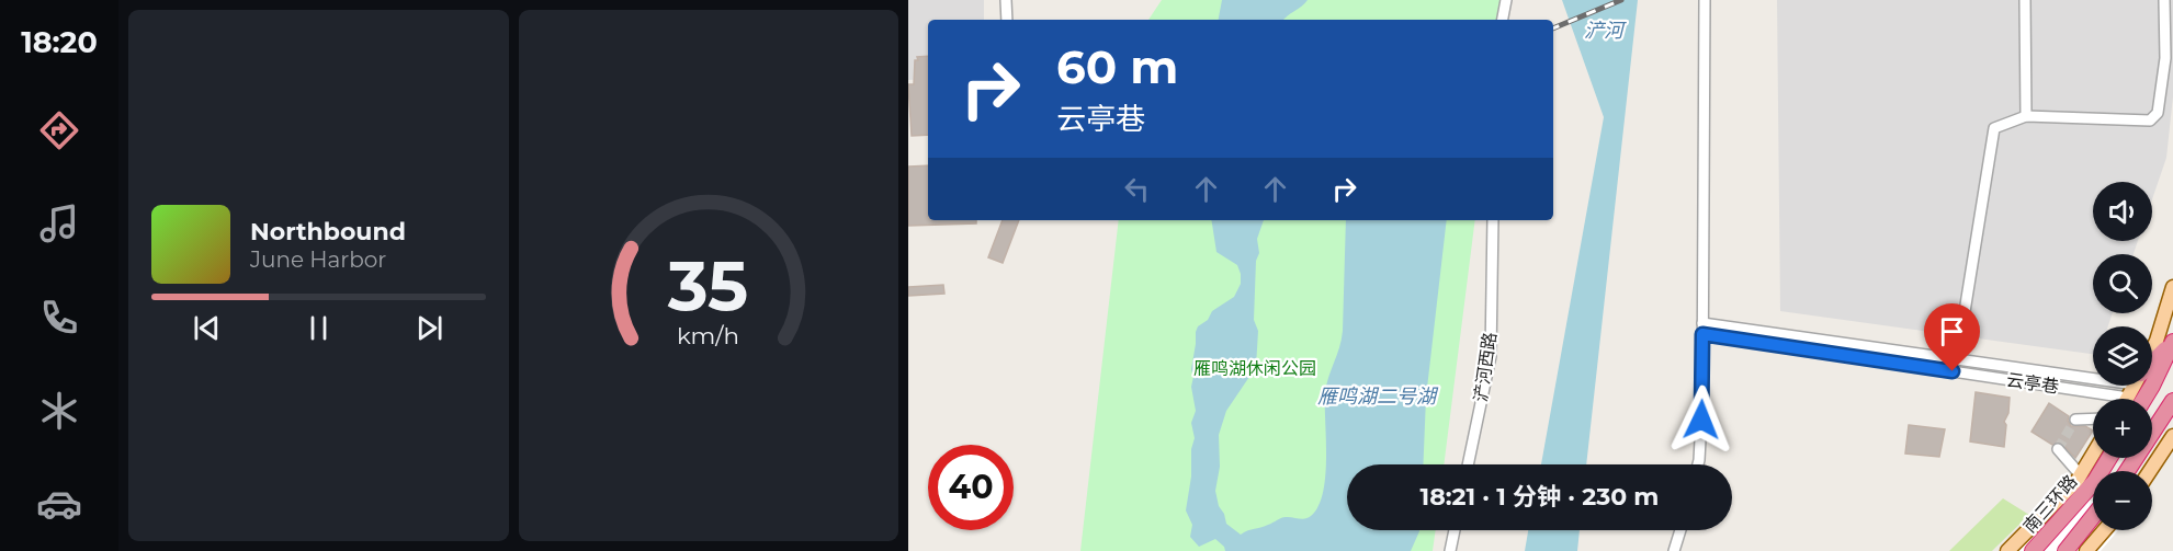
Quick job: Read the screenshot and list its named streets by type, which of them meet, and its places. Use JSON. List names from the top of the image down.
{
  "streets": {
    "highway": ["南三环路"],
    "street": ["浐河西路", "云亭巷"]
  },
  "water": ["浐河", "雁鸣湖二号湖"],
  "parks": ["雁鸣湖休闲公园"],
  "page": {
    "tabs": "18:20",
    "turn": ["60 m", "云亭巷"],
    "map_buttons": ["+", "−"],
    "song": ["Northbound", "June Harbor"],
    "limit": "40",
    "trip": "18:21 · 1 分钟 · 230 m",
    "gauge": ["35", "km/h"]
  }
}
